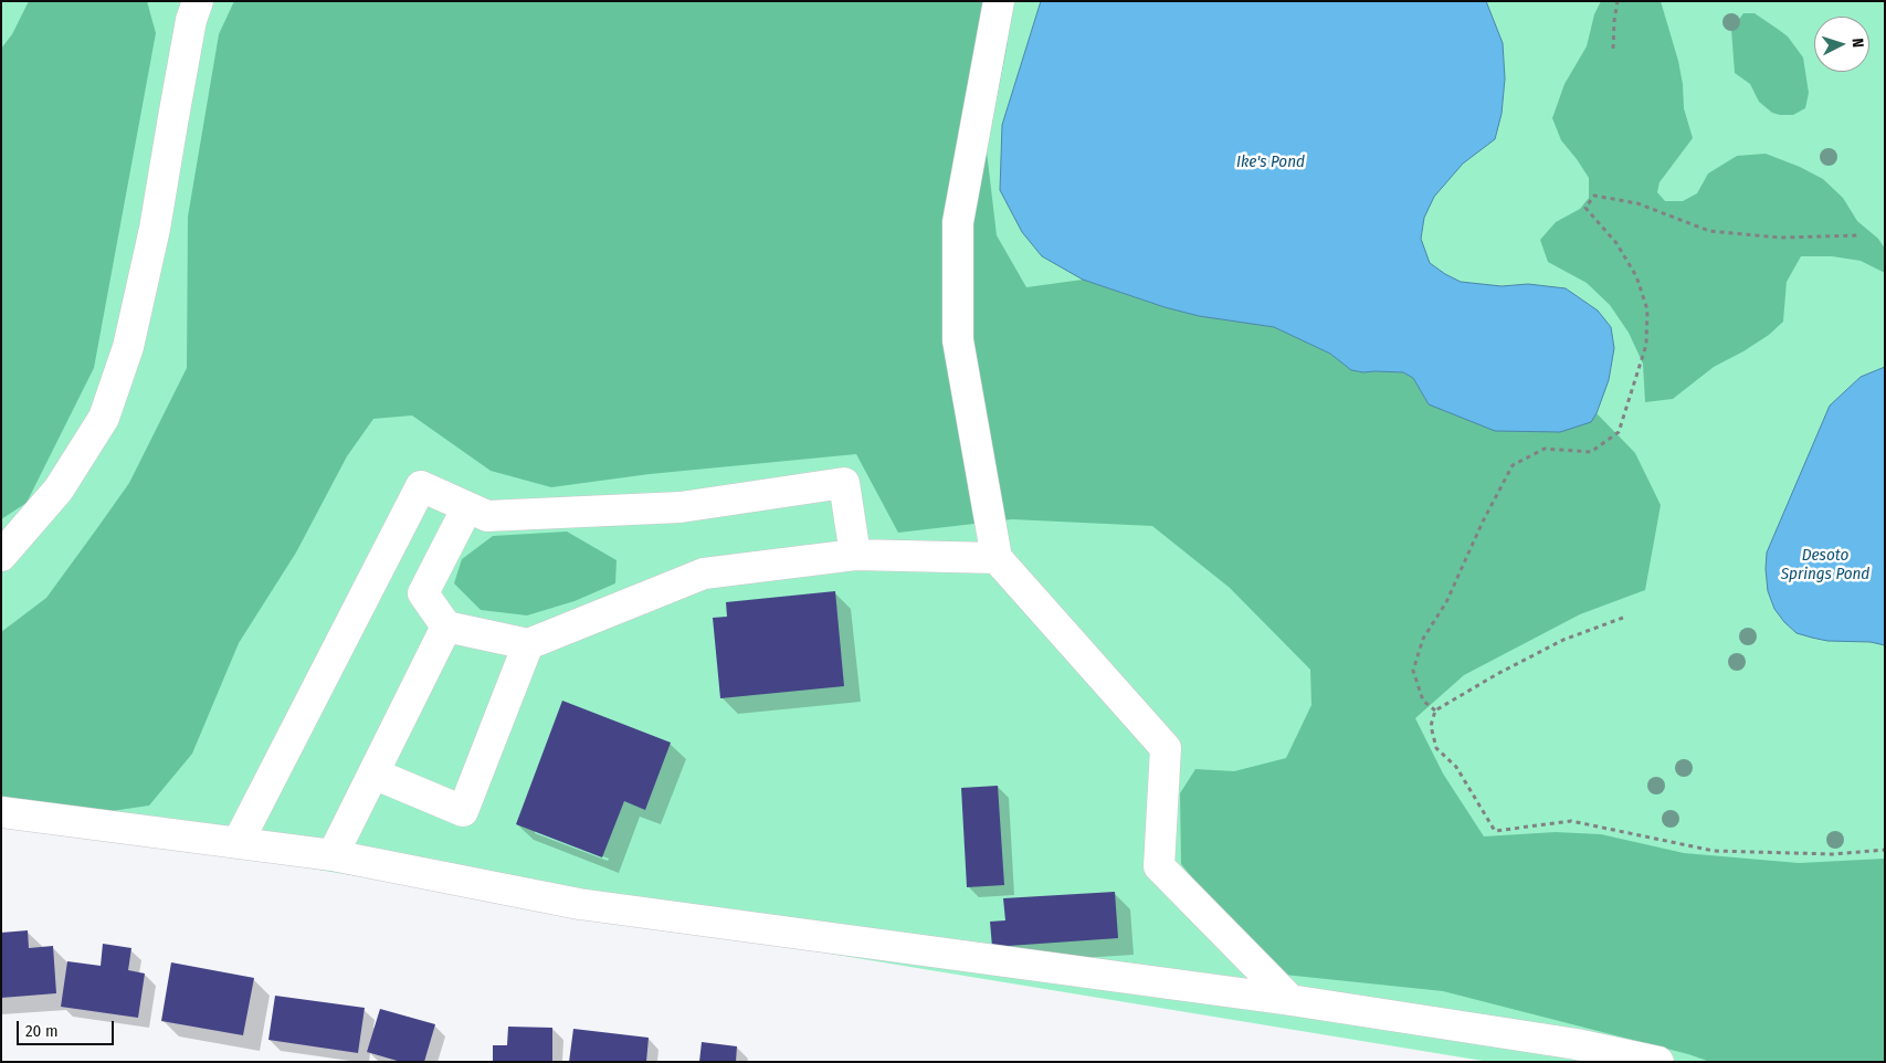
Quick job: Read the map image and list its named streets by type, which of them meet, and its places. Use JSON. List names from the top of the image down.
{
  "water": ["Ike's Pond", "Desoto Springs Pond"],
  "scale_bar": "20 m",
  "north": "right"
}
